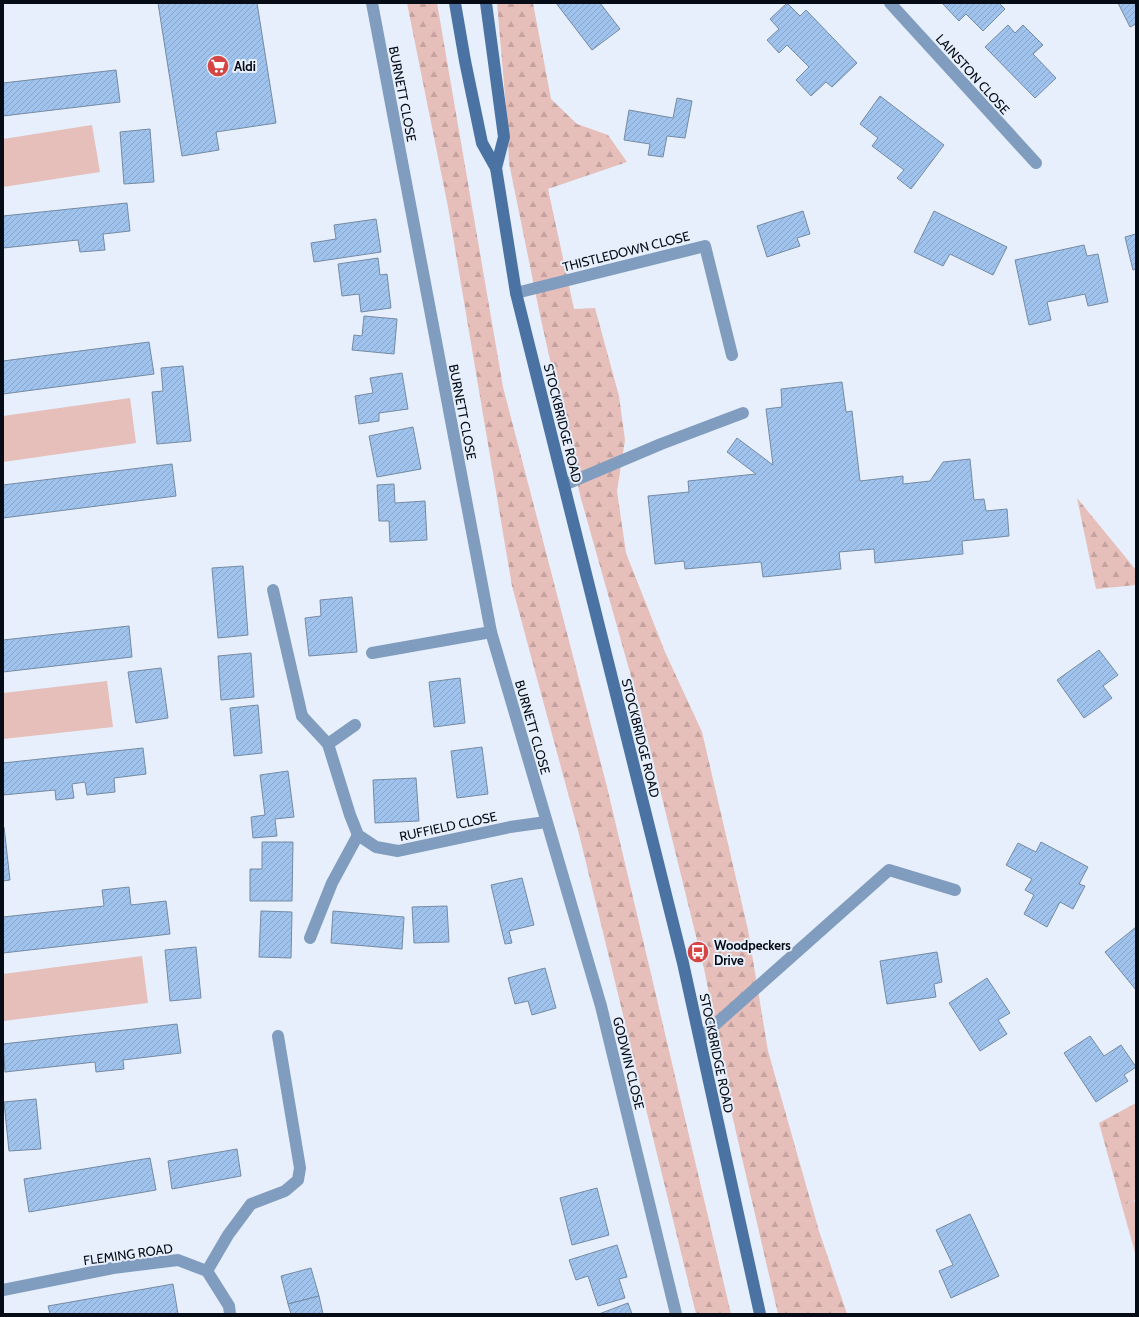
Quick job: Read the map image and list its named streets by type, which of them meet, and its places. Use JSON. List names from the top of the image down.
{
  "streets": {
    "main road": ["STOCKBRIDGE ROAD"],
    "street": [
      "LAINSTON CLOSE",
      "BURNETT CLOSE",
      "THISTLEDOWN CLOSE",
      "RUFFIELD CLOSE",
      "GODWIN CLOSE",
      "FLEMING ROAD"
    ]
  },
  "crossings": [
    ["BURNETT CLOSE", "RUFFIELD CLOSE"],
    ["BURNETT CLOSE", "GODWIN CLOSE"],
    ["THISTLEDOWN CLOSE", "STOCKBRIDGE ROAD"],
    ["RUFFIELD CLOSE", "GODWIN CLOSE"]
  ],
  "places": {
    "supermarket": ["Aldi"],
    "bus stop": ["Woodpeckers Drive"]
  }
}
